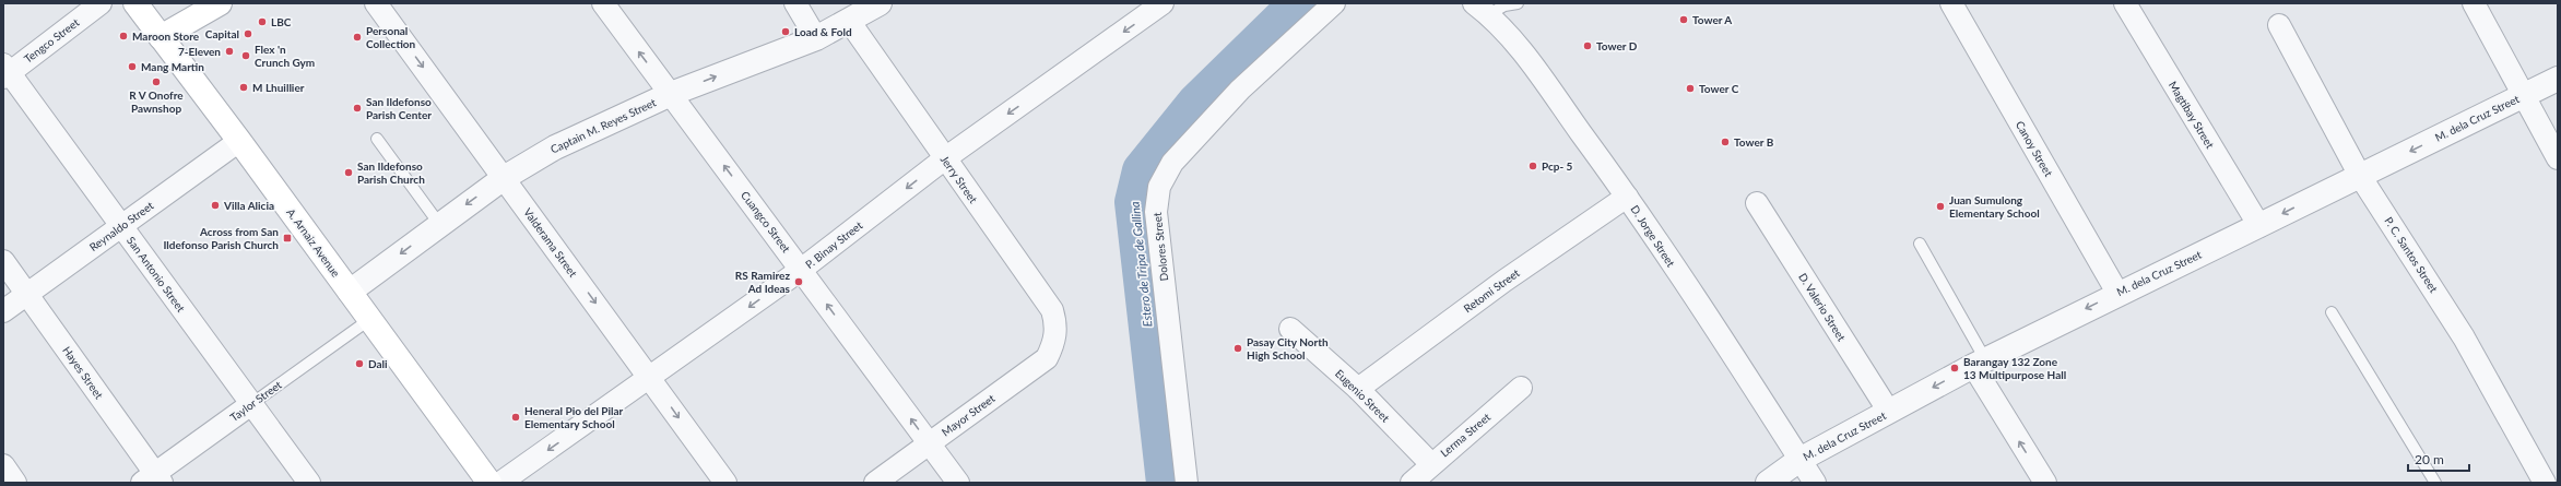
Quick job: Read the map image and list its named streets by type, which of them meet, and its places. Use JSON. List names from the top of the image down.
{
  "streets": {
    "main road": ["A. Arnaiz Avenue"],
    "street": [
      "Tengco Street",
      "Magtibay Street",
      "M. dela Cruz Street",
      "Captain M. Reyes Street",
      "Canoy Street",
      "Jerry Street",
      "Cuangco Street",
      "Reynaldo Street",
      "D. Jorge Street",
      "Valderama Street",
      "P. Binay Street",
      "Dolores Street",
      "P. C. Santos Street",
      "San Antonio Street",
      "Retomi Street",
      "D. Valerio Street",
      "Hayes Street",
      "Eugenio Street",
      "Taylor Street",
      "Mayor Street",
      "Lerma Street"
    ]
  },
  "crossings": [
    ["Tengco Street", "San Antonio Street"],
    ["Magtibay Street", "M. dela Cruz Street"],
    ["M. dela Cruz Street", "Canoy Street"],
    ["M. dela Cruz Street", "D. Jorge Street"],
    ["M. dela Cruz Street", "P. C. Santos Street"],
    ["M. dela Cruz Street", "D. Valerio Street"],
    ["Captain M. Reyes Street", "Jerry Street"],
    ["Captain M. Reyes Street", "Cuangco Street"],
    ["Captain M. Reyes Street", "A. Arnaiz Avenue"],
    ["Captain M. Reyes Street", "Valderama Street"],
    ["Jerry Street", "P. Binay Street"],
    ["Jerry Street", "Mayor Street"],
    ["Cuangco Street", "P. Binay Street"],
    ["Cuangco Street", "Mayor Street"],
    ["Reynaldo Street", "A. Arnaiz Avenue"],
    ["Reynaldo Street", "San Antonio Street"],
    ["Reynaldo Street", "Hayes Street"],
    ["D. Jorge Street", "Retomi Street"],
    ["A. Arnaiz Avenue", "Taylor Street"],
    ["Valderama Street", "P. Binay Street"],
    ["San Antonio Street", "Taylor Street"],
    ["Retomi Street", "Eugenio Street"],
    ["Hayes Street", "Taylor Street"],
    ["Eugenio Street", "Lerma Street"]
  ],
  "one_way": [
    "M. dela Cruz Street",
    "Cuangco Street",
    "Valderama Street",
    "P. Binay Street"
  ],
  "water": ["Estero de Tripa de Gallina"],
  "places": {
    "other": [
      "Tower A",
      "LBC",
      "Load & Fold",
      "Capital",
      "Maroon Store",
      "Personal Collection",
      "Tower D",
      "7-Eleven",
      "Flex 'n Crunch Gym",
      "Mang Martin",
      "R V Onofre Pawnshop",
      "M Lhuillier",
      "Tower C",
      "San Ildefonso Parish Center",
      "Tower B",
      "Pcp- 5",
      "San Ildefonso Parish Church",
      "Villa Alicia",
      "Juan Sumulong Elementary School",
      "RS Ramirez Ad Ideas",
      "Pasay City North High School",
      "Dali",
      "Barangay 132 Zone 13 Multipurpose Hall",
      "Heneral Pio del Pilar Elementary School"
    ],
    "transit": ["Across from San Ildefonso Parish Church"]
  },
  "scale_bar": "20 m"
}
